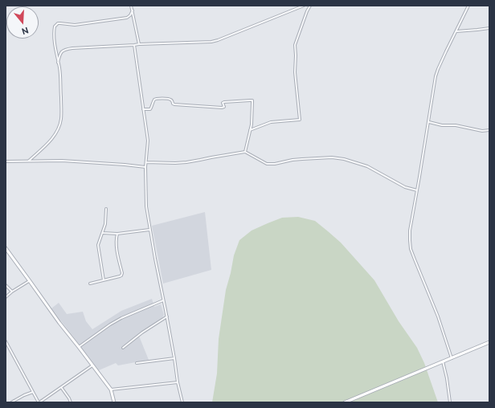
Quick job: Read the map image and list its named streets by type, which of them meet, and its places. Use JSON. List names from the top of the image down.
{
  "north": "bottom"
}
